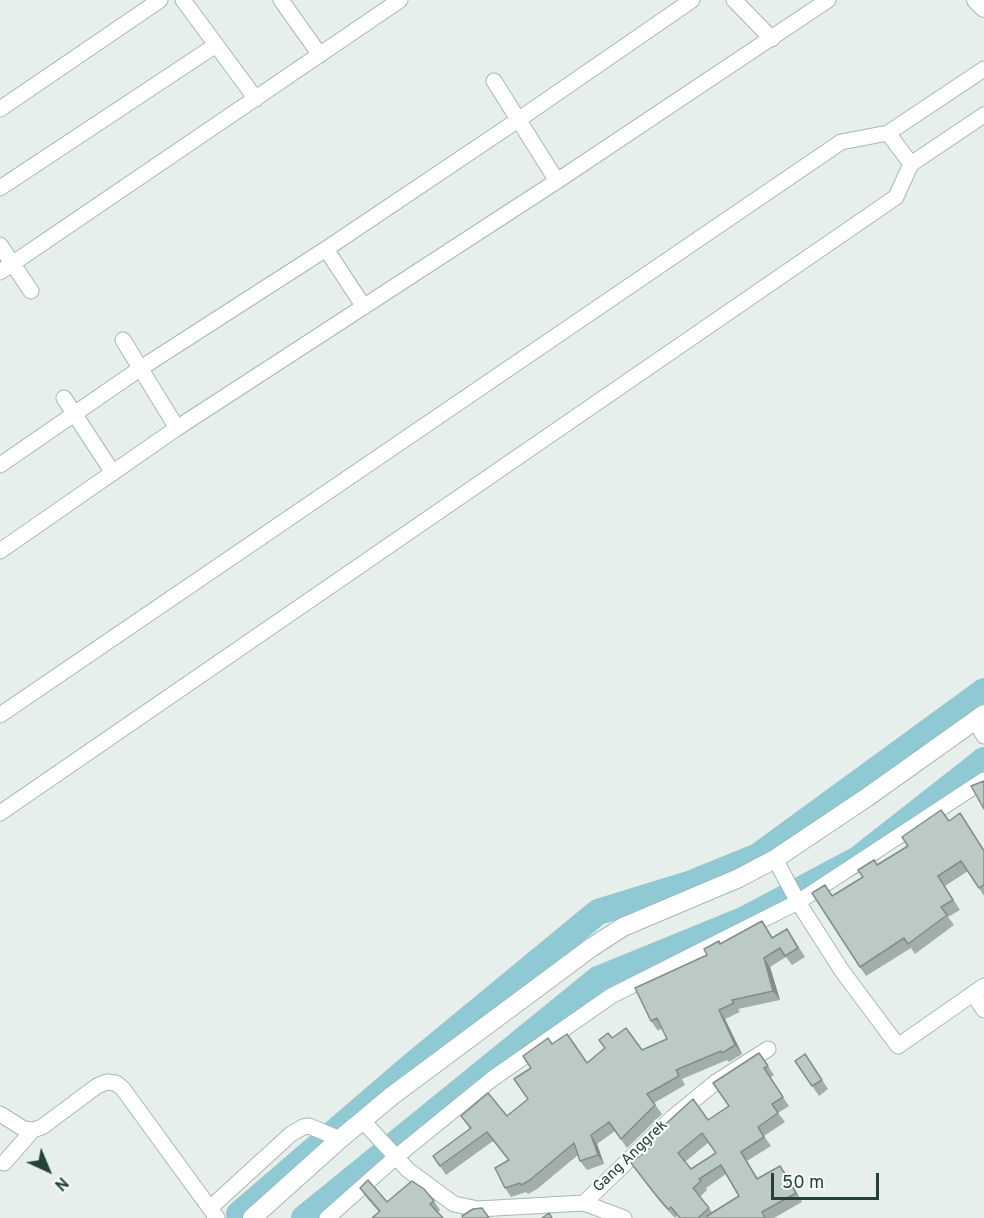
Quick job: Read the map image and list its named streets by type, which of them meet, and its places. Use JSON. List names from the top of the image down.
{
  "streets": {
    "street": ["Gang Anggrek"]
  },
  "scale_bar": "50 m",
  "north": "bottom right"
}
